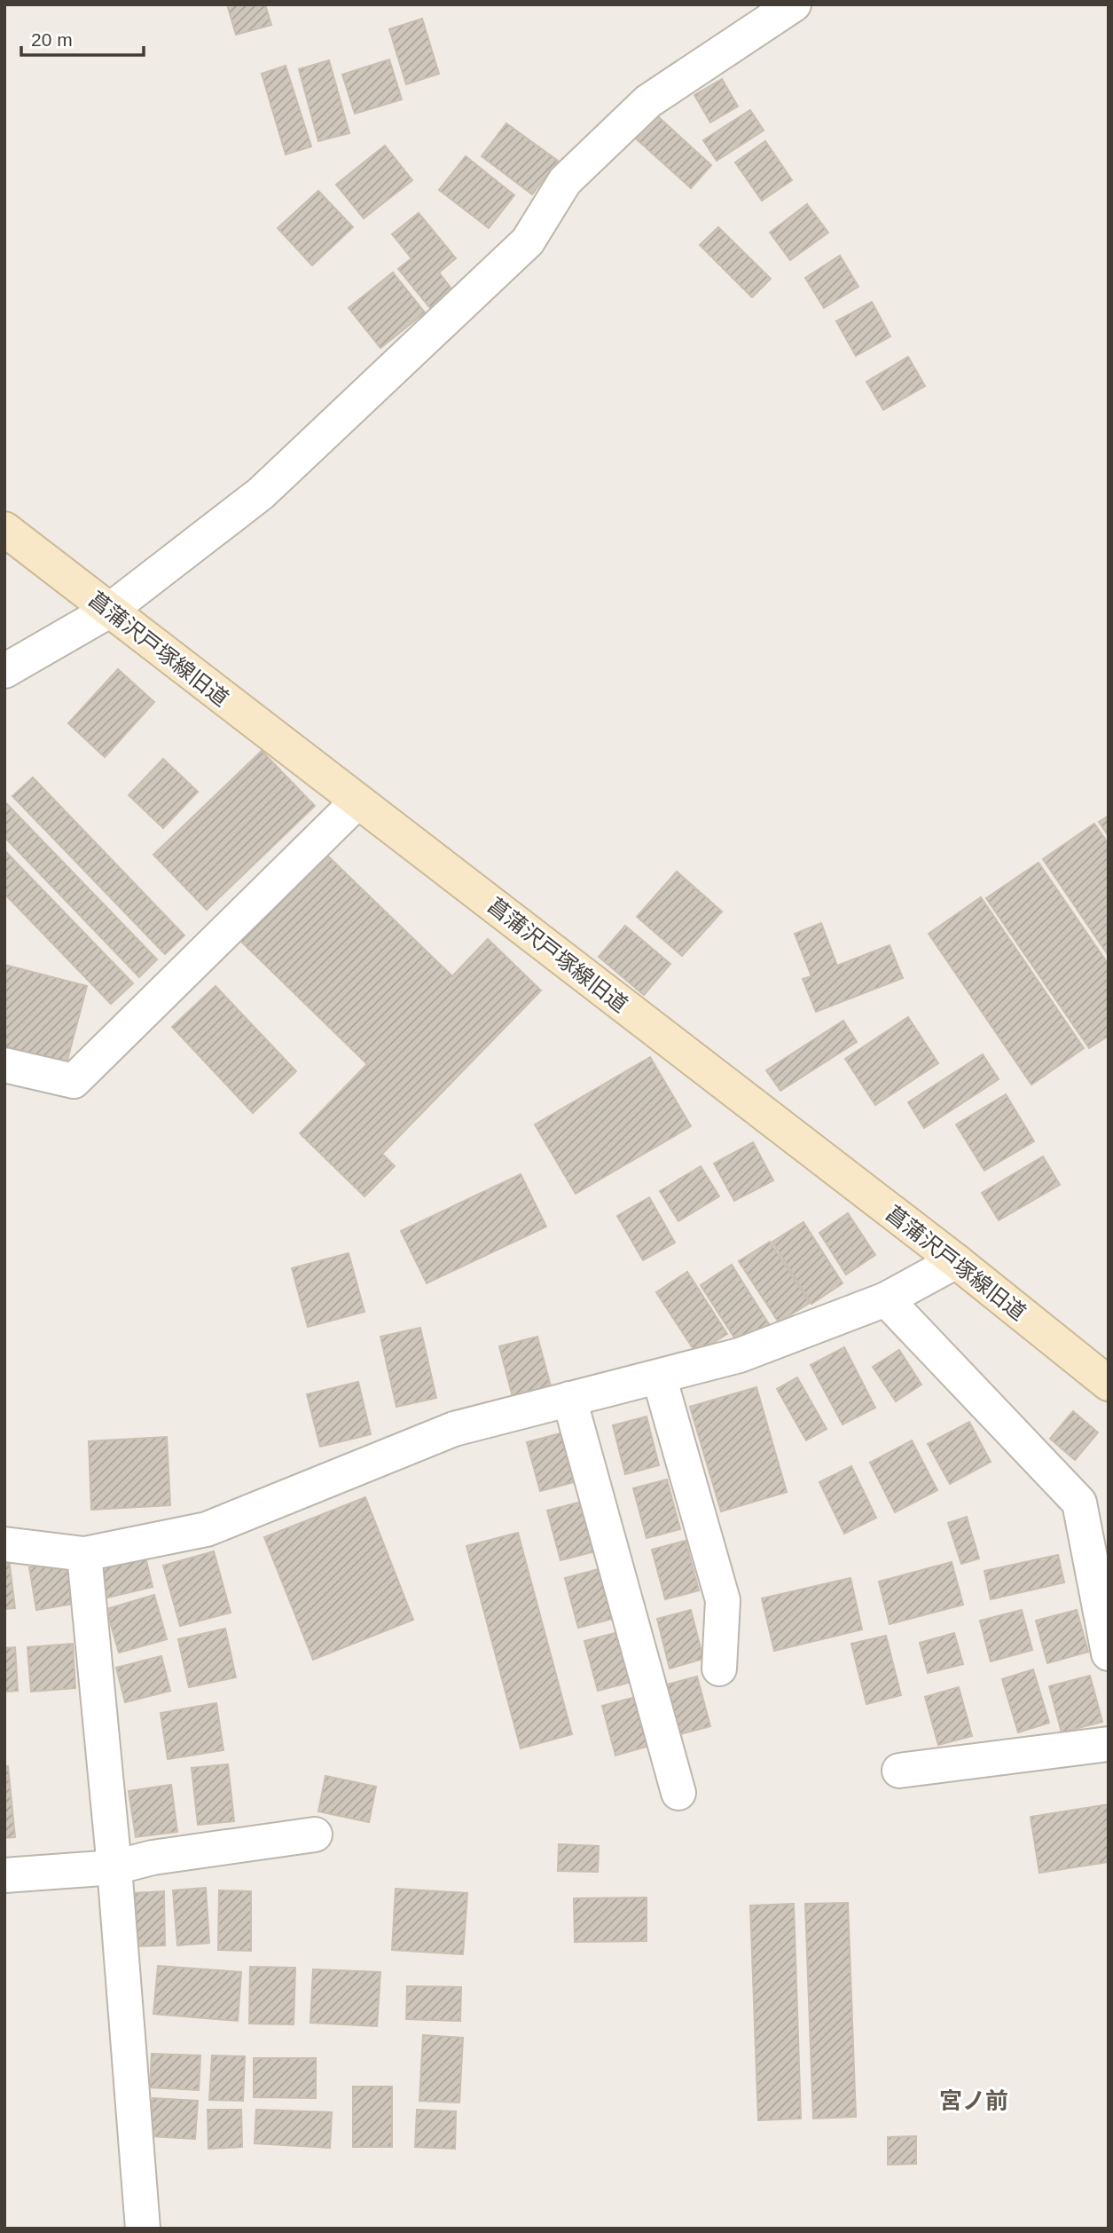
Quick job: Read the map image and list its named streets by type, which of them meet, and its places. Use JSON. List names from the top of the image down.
{
  "streets": {
    "street": ["菖蒲沢戸塚線旧道"]
  },
  "districts": ["宮ノ前"],
  "scale_bar": "20 m"
}
